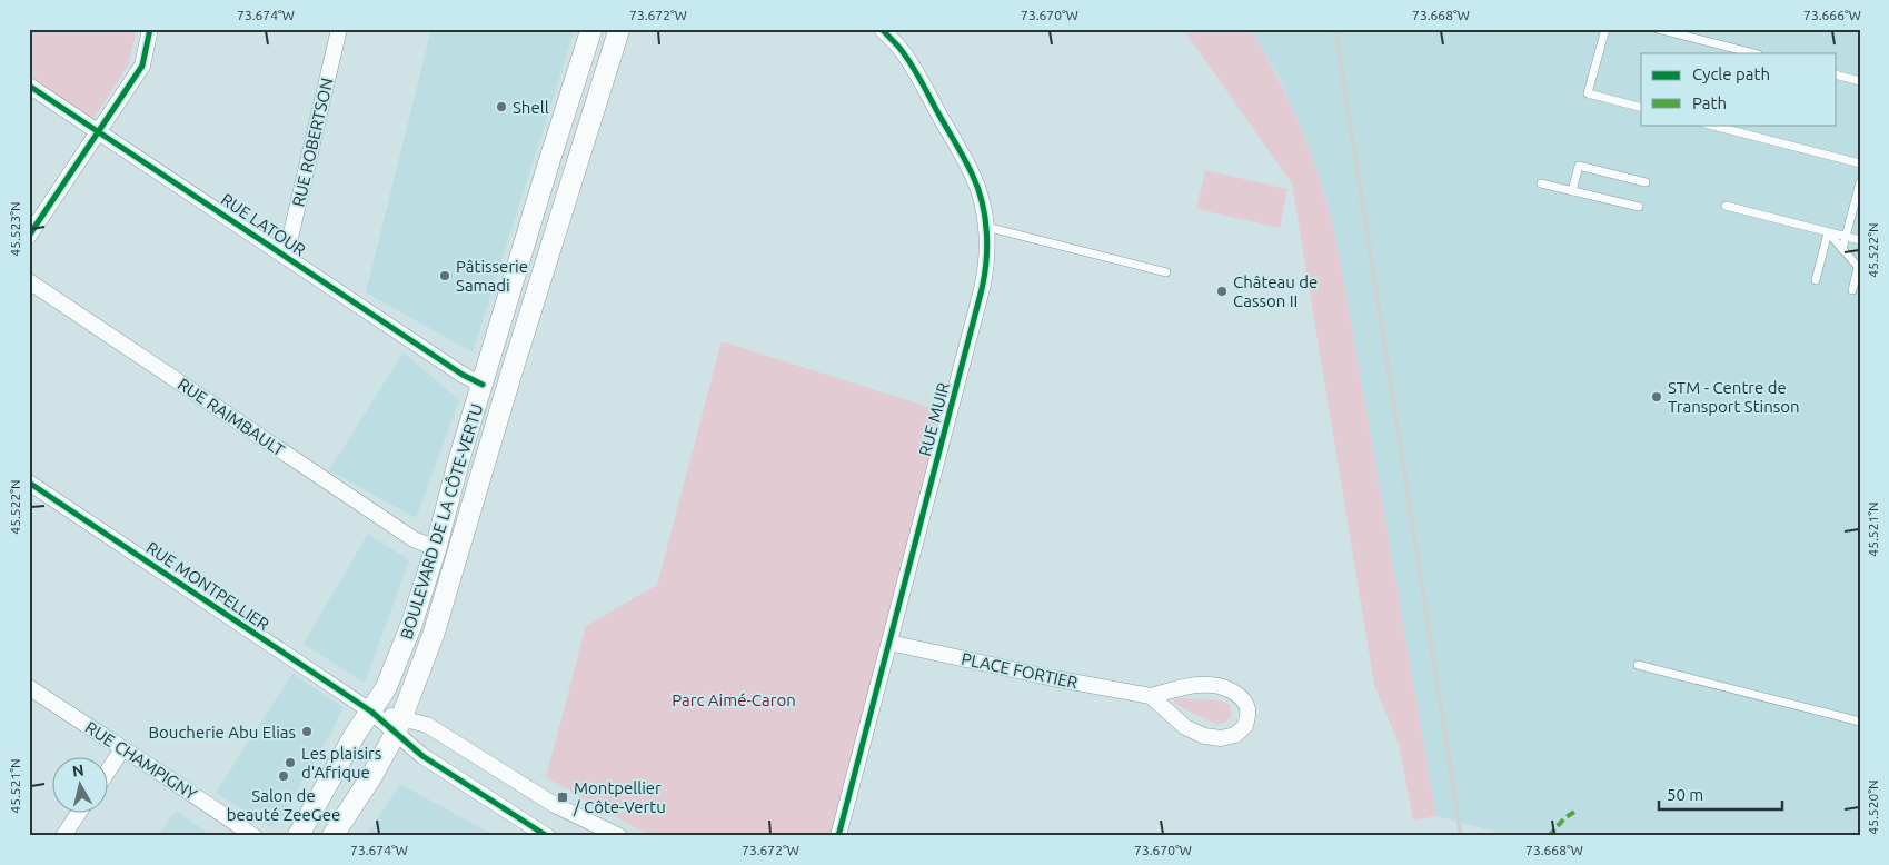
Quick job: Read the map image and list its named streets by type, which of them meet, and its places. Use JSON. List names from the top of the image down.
{
  "streets": {
    "main road": ["BOULEVARD DE LA CÔTE-VERTU"],
    "street": [
      "RUE ROBERTSON",
      "RUE LATOUR",
      "RUE RAIMBAULT",
      "RUE MUIR",
      "RUE MONTPELLIER",
      "PLACE FORTIER",
      "RUE CHAMPIGNY"
    ]
  },
  "crossings": [
    ["RUE ROBERTSON", "RUE LATOUR"],
    ["RUE LATOUR", "BOULEVARD DE LA CÔTE-VERTU"],
    ["RUE RAIMBAULT", "BOULEVARD DE LA CÔTE-VERTU"],
    ["RUE MUIR", "PLACE FORTIER"],
    ["BOULEVARD DE LA CÔTE-VERTU", "RUE MONTPELLIER"]
  ],
  "parks": ["Parc Aimé-Caron"],
  "places": {
    "other": [
      "Shell",
      "Pâtisserie Samadi",
      "Château de Casson II",
      "STM - Centre de Transport Stinson",
      "Boucherie Abu Elias",
      "Les plaisirs d'Afrique",
      "Salon de beauté ZeeGee"
    ],
    "transit": ["Montpellier / Côte-Vertu"]
  },
  "legend": ["Cycle path", "Path"],
  "scale_bar": "50 m",
  "north": "top",
  "coordinates": [
    "73.674°W",
    "73.672°W",
    "73.670°W",
    "73.668°W",
    "73.666°W",
    "45.523°N",
    "45.522°N",
    "45.521°N",
    "45.520°N"
  ]
}
